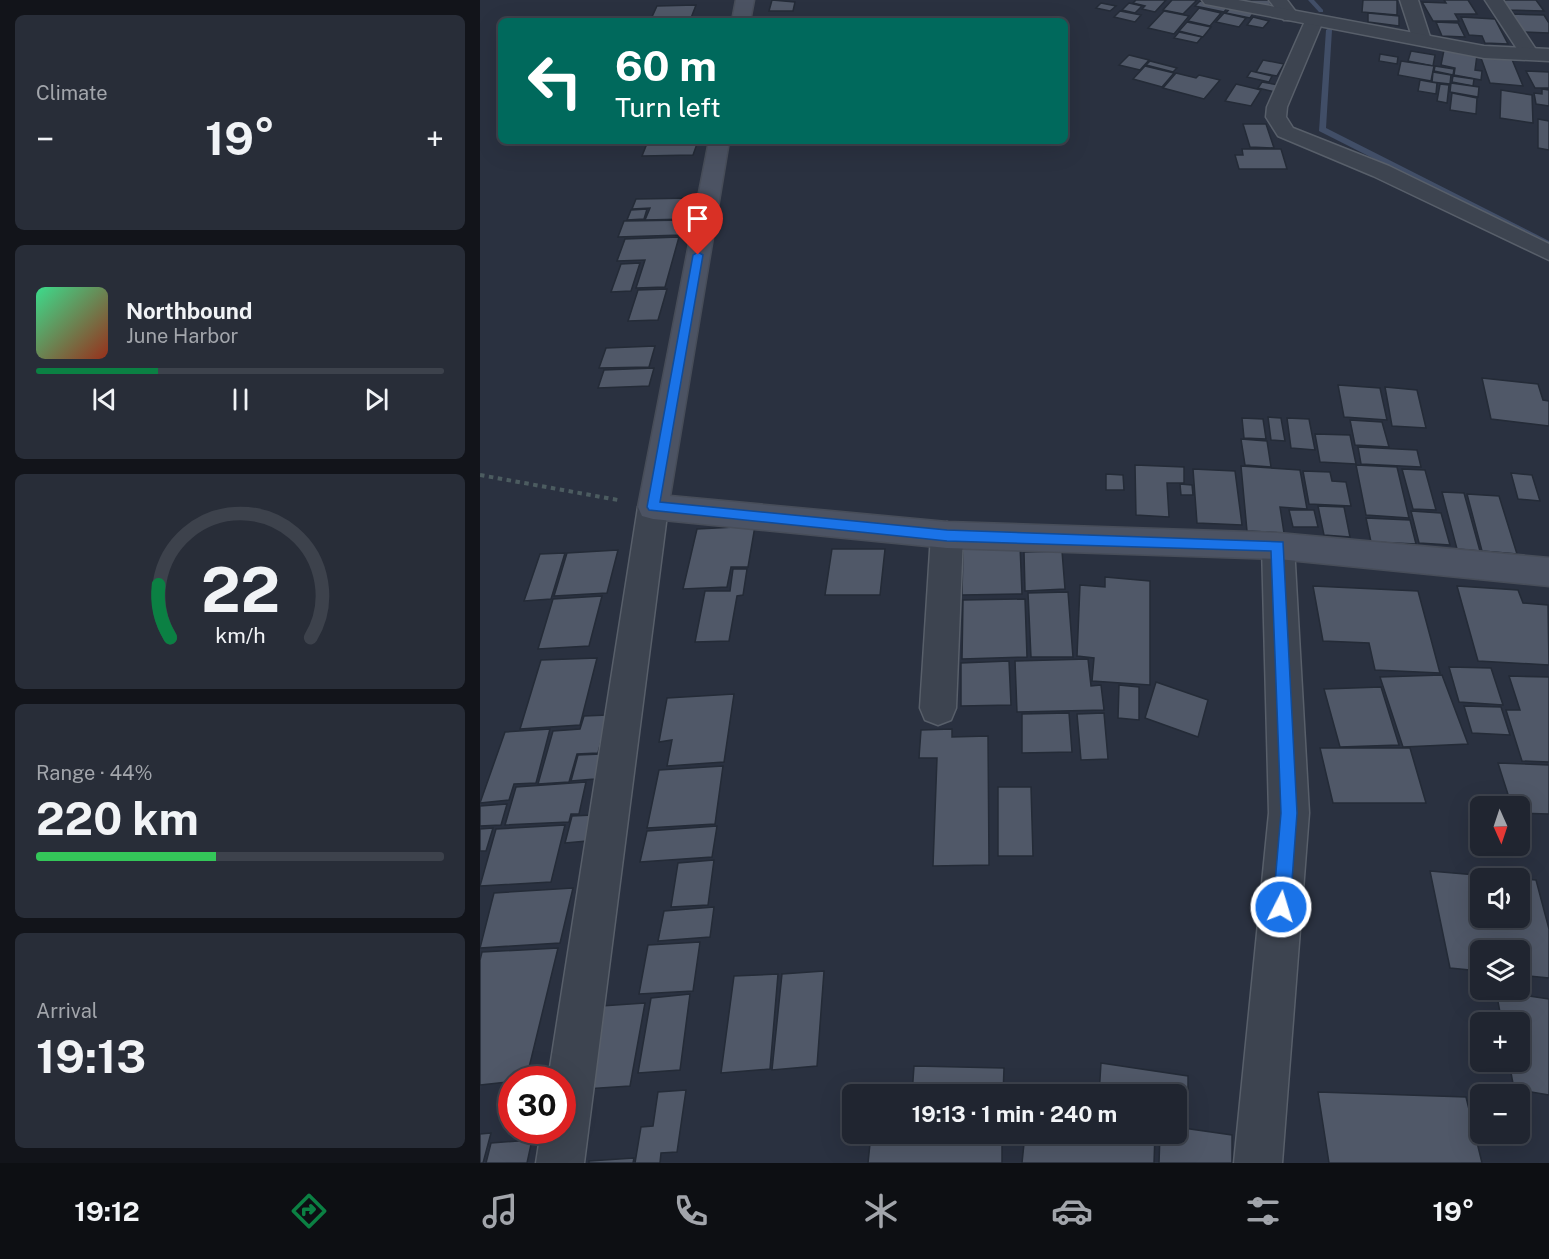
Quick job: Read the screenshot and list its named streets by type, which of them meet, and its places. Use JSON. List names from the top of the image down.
{
  "north": "bottom",
  "page": {
    "tile": [
      "Climate",
      ["Range · 44%", "220 km"],
      ["Arrival", "19:13"]
    ],
    "turn": ["60 m", "Turn left"],
    "heat": ["−", "19°", "+"],
    "song": ["Northbound", "June Harbor"],
    "map_buttons": ["+", "−"],
    "limit": "30",
    "trip": "19:13 · 1 min · 240 m",
    "tabs": ["19:12", "19°"],
    "gauge": ["22", "km/h"]
  }
}
